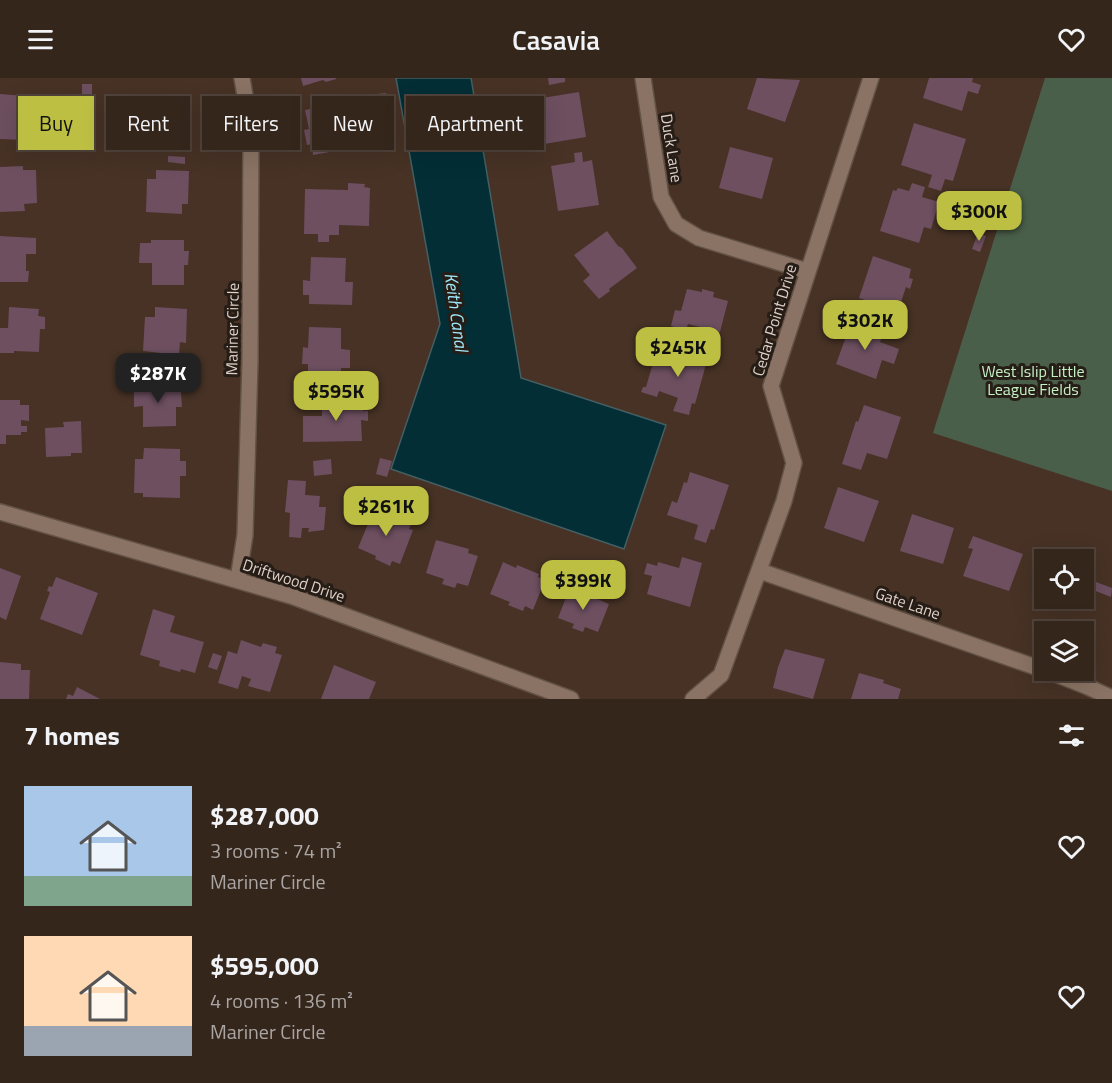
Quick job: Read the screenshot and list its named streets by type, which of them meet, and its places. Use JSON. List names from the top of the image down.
{
  "streets": {
    "street": [
      "Duck Lane",
      "Cedar Point Drive",
      "Mariner Circle",
      "Driftwood Drive",
      "Gate Lane"
    ]
  },
  "crossings": [
    ["Duck Lane", "Cedar Point Drive"],
    ["Cedar Point Drive", "Gate Lane"],
    ["Mariner Circle", "Driftwood Drive"]
  ],
  "water": ["Keith Canal"],
  "parks": ["West Islip Little League Fields"],
  "page": {
    "header": "Casavia",
    "chip": [
      "Buy",
      "Rent",
      "Filters",
      "New",
      "Apartment"
    ],
    "price": [
      "$300K",
      "$302K",
      "$245K",
      "$287K",
      "$595K",
      "$261K",
      "$399K"
    ],
    "heading": "7 homes",
    "list": [
      {
        "name": "$287,000",
        "note": "3 rooms · 74 m² · Mariner Circle"
      },
      {
        "name": "$595,000",
        "note": "4 rooms · 136 m² · Mariner Circle"
      }
    ]
  }
}
